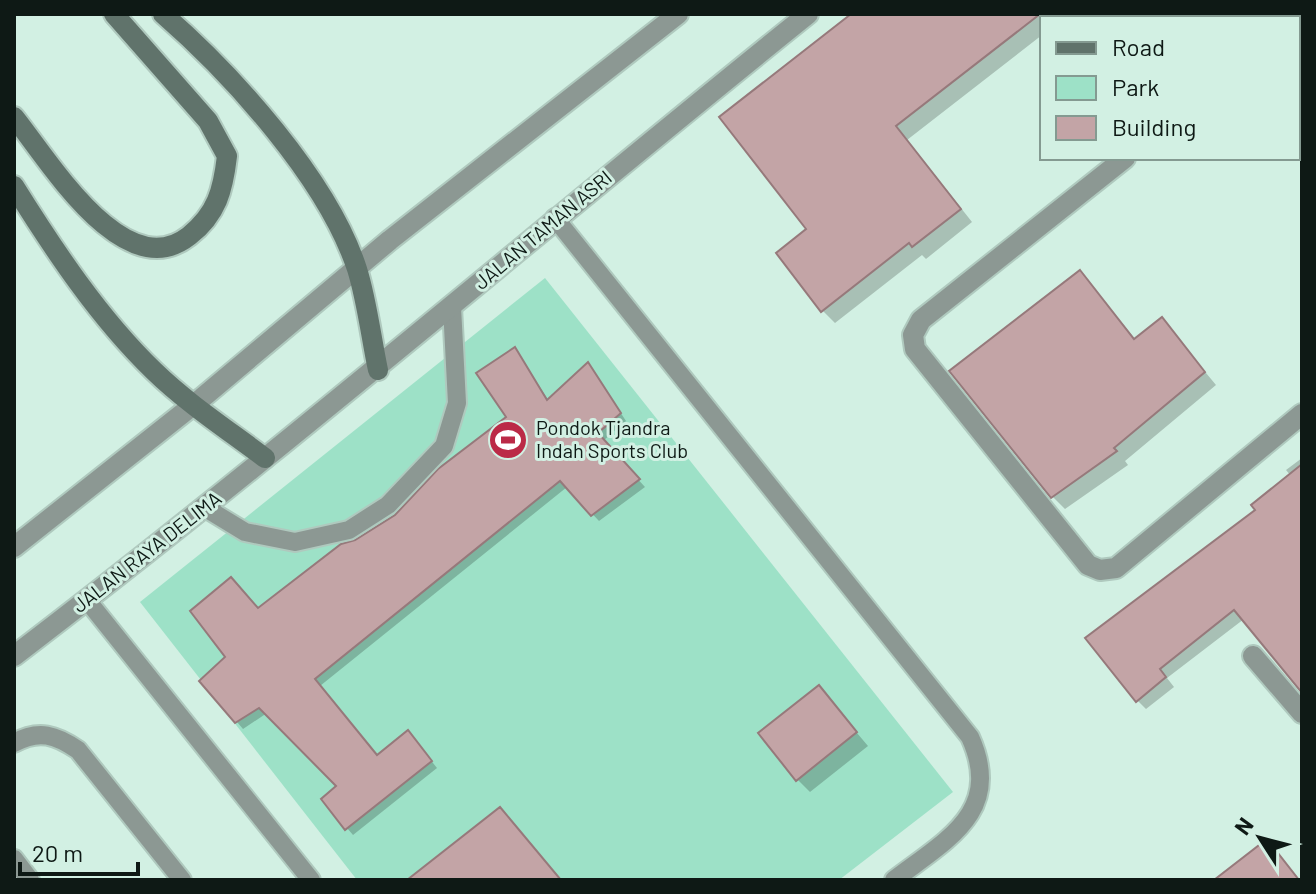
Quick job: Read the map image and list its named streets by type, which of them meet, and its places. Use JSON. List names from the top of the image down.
{
  "streets": {
    "street": ["JALAN TAMAN ASRI", "JALAN RAYA DELIMA"]
  },
  "crossings": [
    ["JALAN TAMAN ASRI", "JALAN RAYA DELIMA"]
  ],
  "places": {
    "sports": ["Pondok Tjandra Indah Sports Club"]
  },
  "legend": ["Road", "Park", "Building"],
  "scale_bar": "20 m",
  "north": "top left"
}
